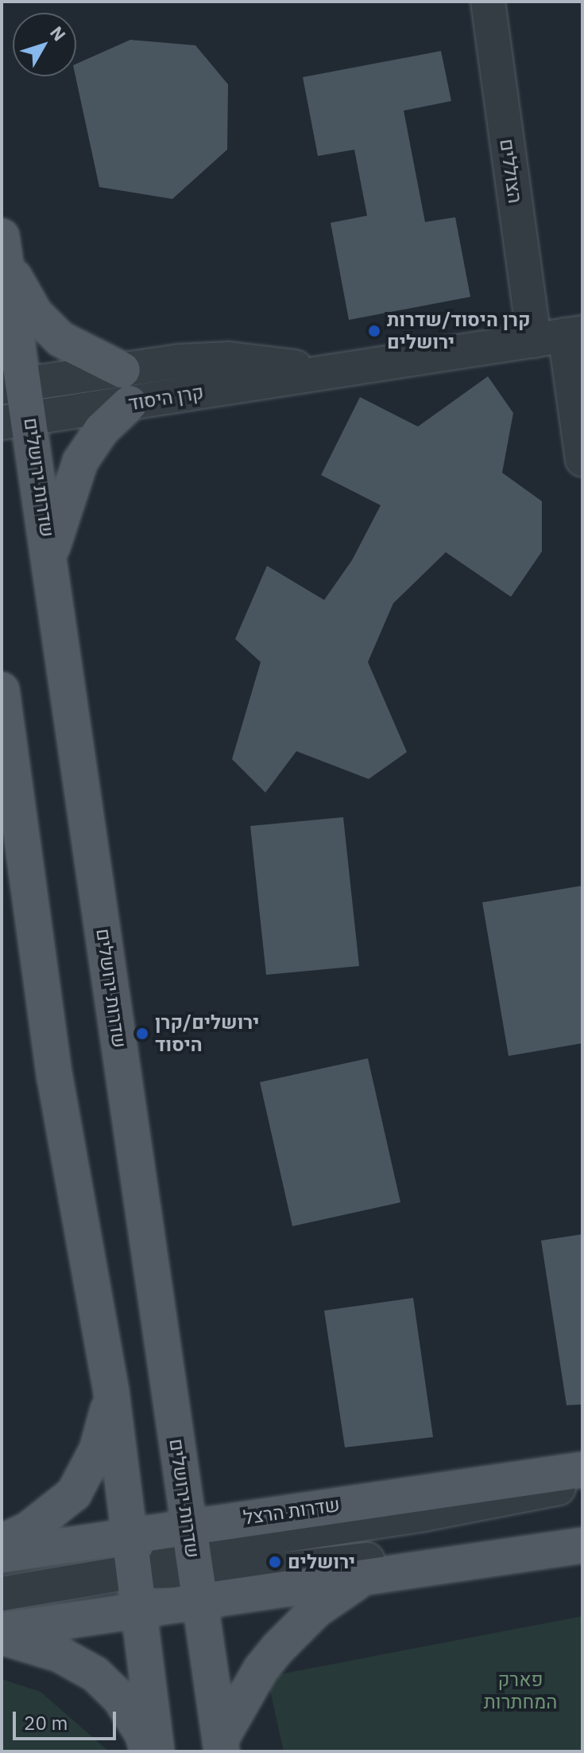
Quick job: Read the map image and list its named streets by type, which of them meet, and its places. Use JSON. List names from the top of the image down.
{
  "streets": {
    "main road": ["שדרות ירושלים", "שדרות הרצל"],
    "street": ["הצוללים", "קרן היסוד"]
  },
  "crossings": [
    ["הצוללים", "קרן היסוד"],
    ["קרן היסוד", "שדרות ירושלים"],
    ["שדרות ירושלים", "שדרות הרצל"]
  ],
  "parks": ["פארק המחתרות"],
  "places": ["קרן היסוד/שדרות ירושלים", "ירושלים/קרן היסוד", "ירושלים"],
  "scale_bar": "20 m",
  "north": "top right"
}
